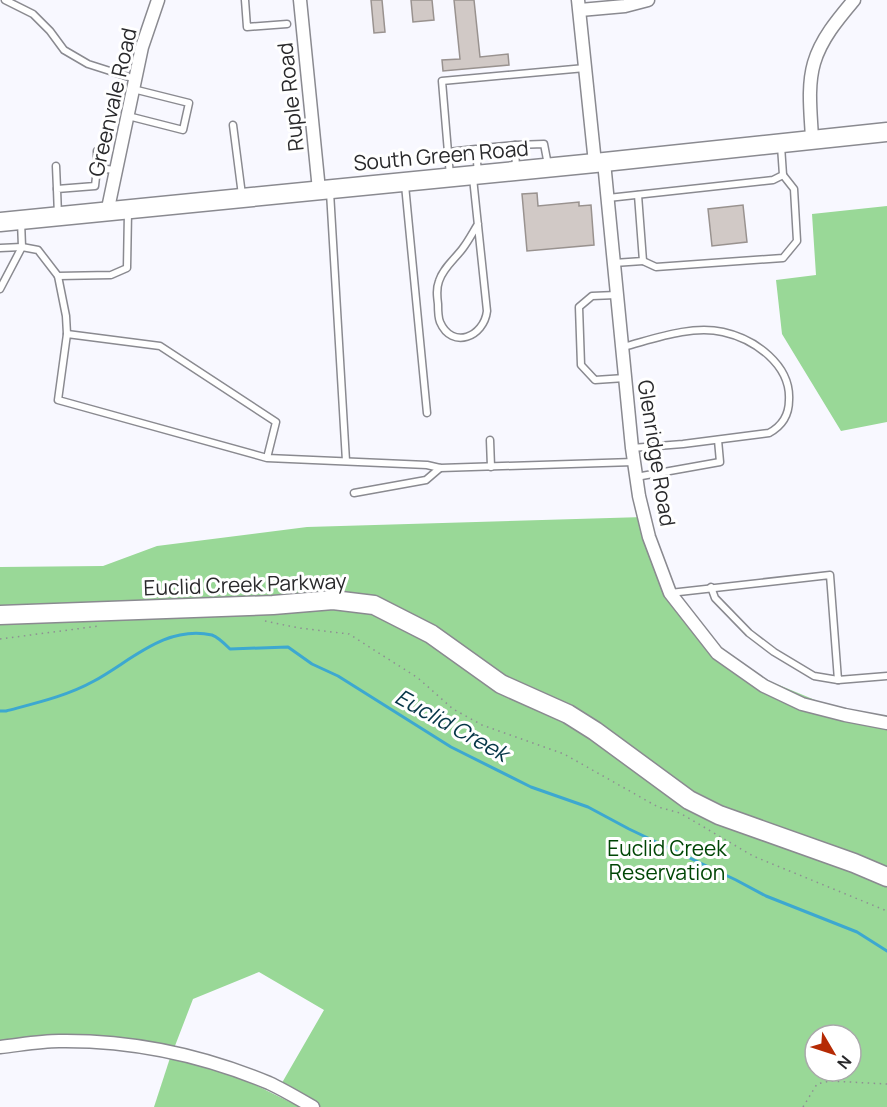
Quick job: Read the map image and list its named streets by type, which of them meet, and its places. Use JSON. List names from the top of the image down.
{
  "streets": {
    "street": [
      "Ruple Road",
      "Greenvale Road",
      "South Green Road",
      "Glenridge Road",
      "Euclid Creek Parkway"
    ]
  },
  "crossings": [
    ["Ruple Road", "South Green Road"],
    ["Greenvale Road", "South Green Road"],
    ["South Green Road", "Glenridge Road"]
  ],
  "water": ["Euclid Creek"],
  "parks": ["Euclid Creek Reservation"],
  "north": "bottom right"
}
